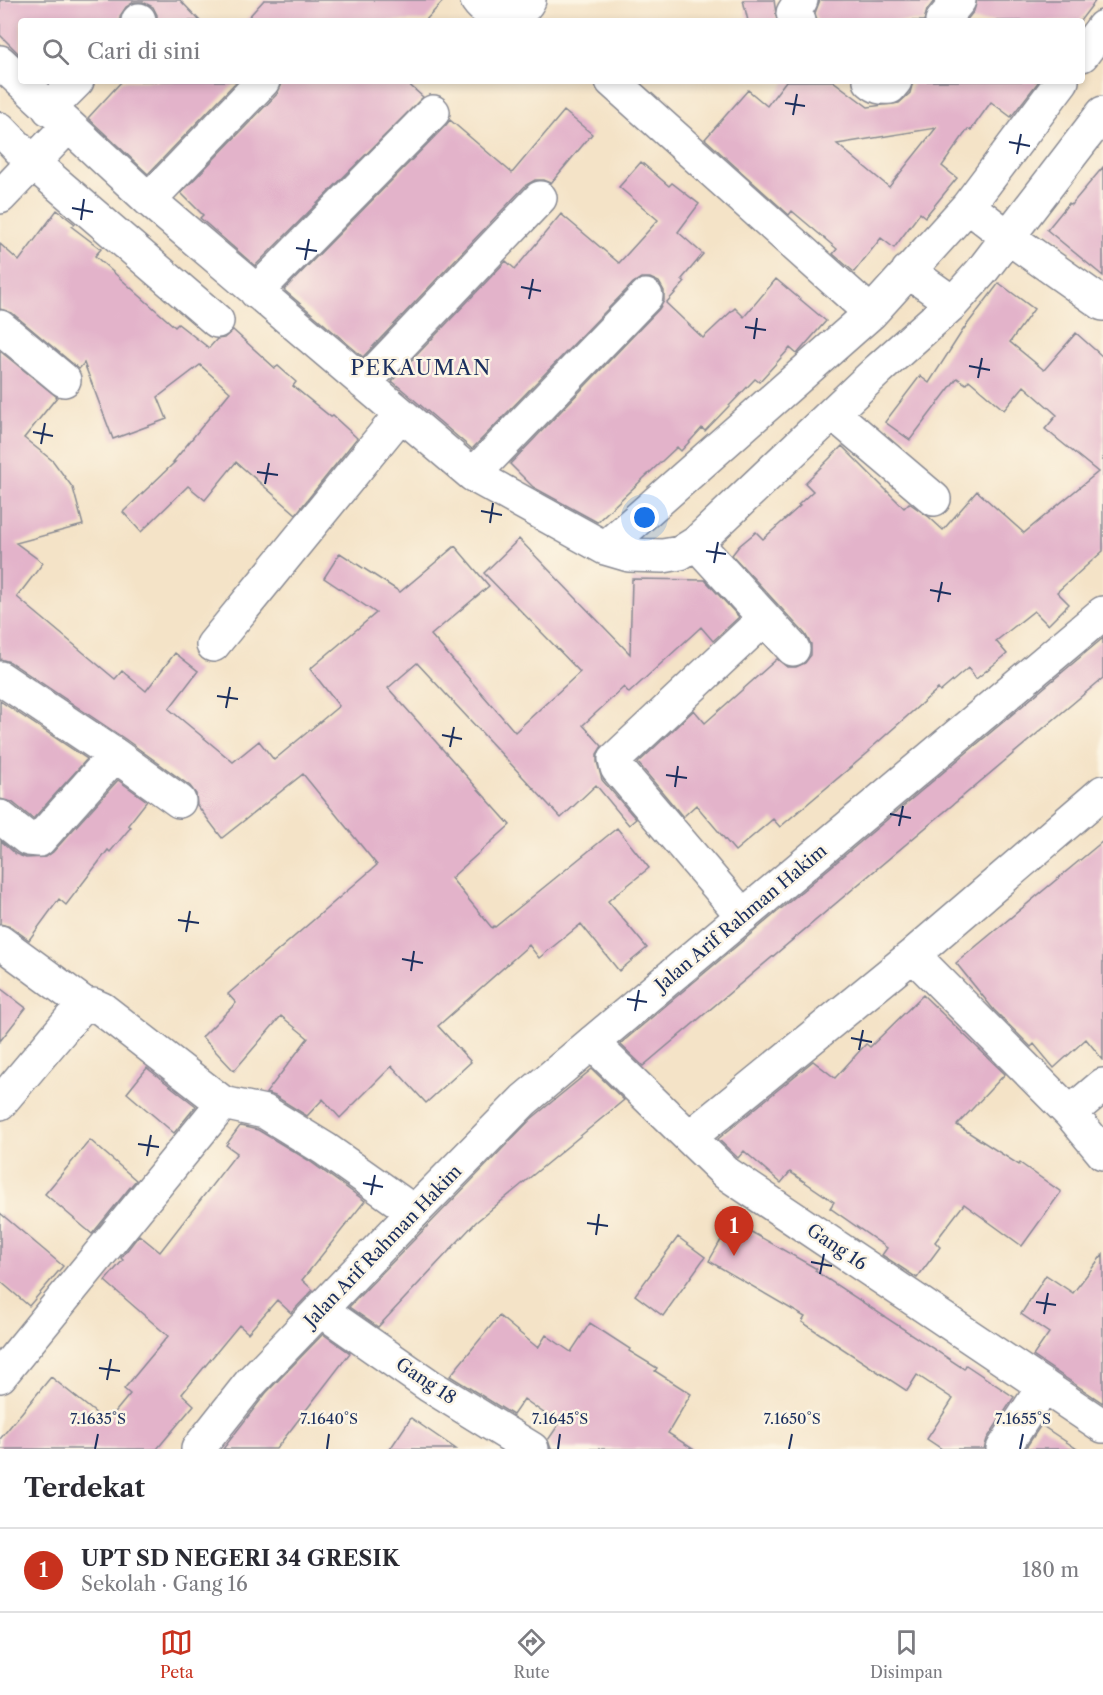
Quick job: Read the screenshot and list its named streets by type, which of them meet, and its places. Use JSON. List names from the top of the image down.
{
  "streets": {
    "street": ["Jalan Arif Rahman Hakim", "Gang 16", "Gang 18"]
  },
  "crossings": [
    ["Jalan Arif Rahman Hakim", "Gang 16"],
    ["Jalan Arif Rahman Hakim", "Gang 18"]
  ],
  "districts": ["PEKAUMAN"],
  "page": {
    "search": "Cari di sini",
    "pins": "1",
    "heading": "Terdekat",
    "list": [
      {
        "mark": "1",
        "name": "UPT SD NEGERI 34 GRESIK",
        "note": "Sekolah · Gang 16",
        "value": "180 m"
      }
    ],
    "nav": ["Peta", "Rute", "Disimpan"]
  },
  "coordinates": [
    "7.1635°S",
    "7.1640°S",
    "7.1645°S",
    "7.1650°S",
    "7.1655°S"
  ]
}
